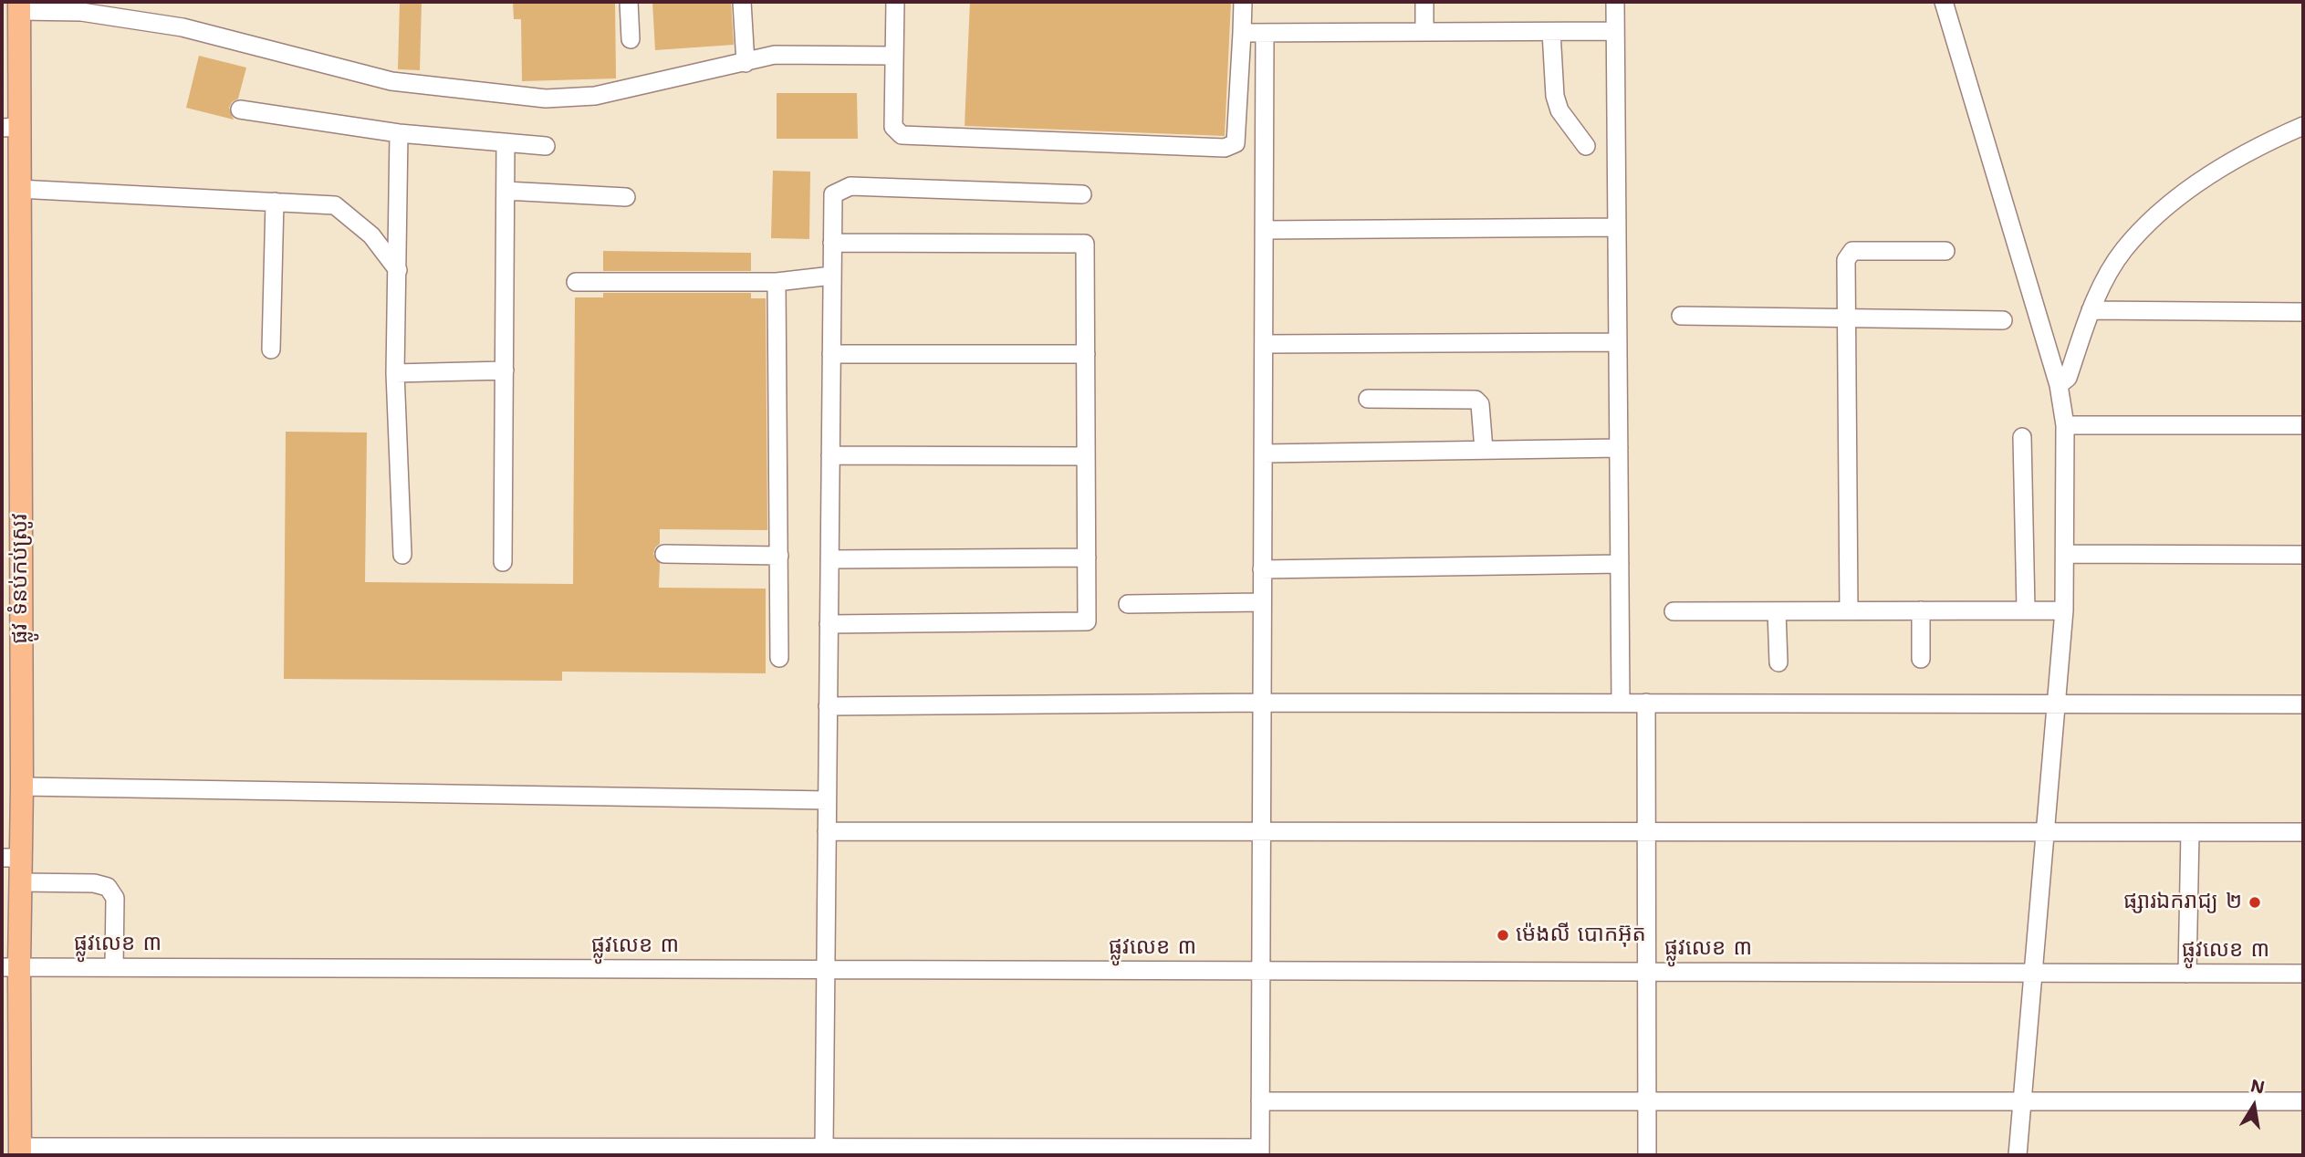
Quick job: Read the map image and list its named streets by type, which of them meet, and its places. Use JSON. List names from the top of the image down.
{
  "streets": {
    "main road": ["ផ្លូវ ទំនប់កប់ស្រូវ"],
    "street": ["ផ្លូវលេខ ៣"]
  },
  "crossings": [
    ["ផ្លូវ ទំនប់កប់ស្រូវ", "ផ្លូវលេខ ៣"]
  ],
  "places": ["ផ្សារឯករាជ្យ ២", "ម៉េងលី បោកអ៊ុត"],
  "north": "top"
}
